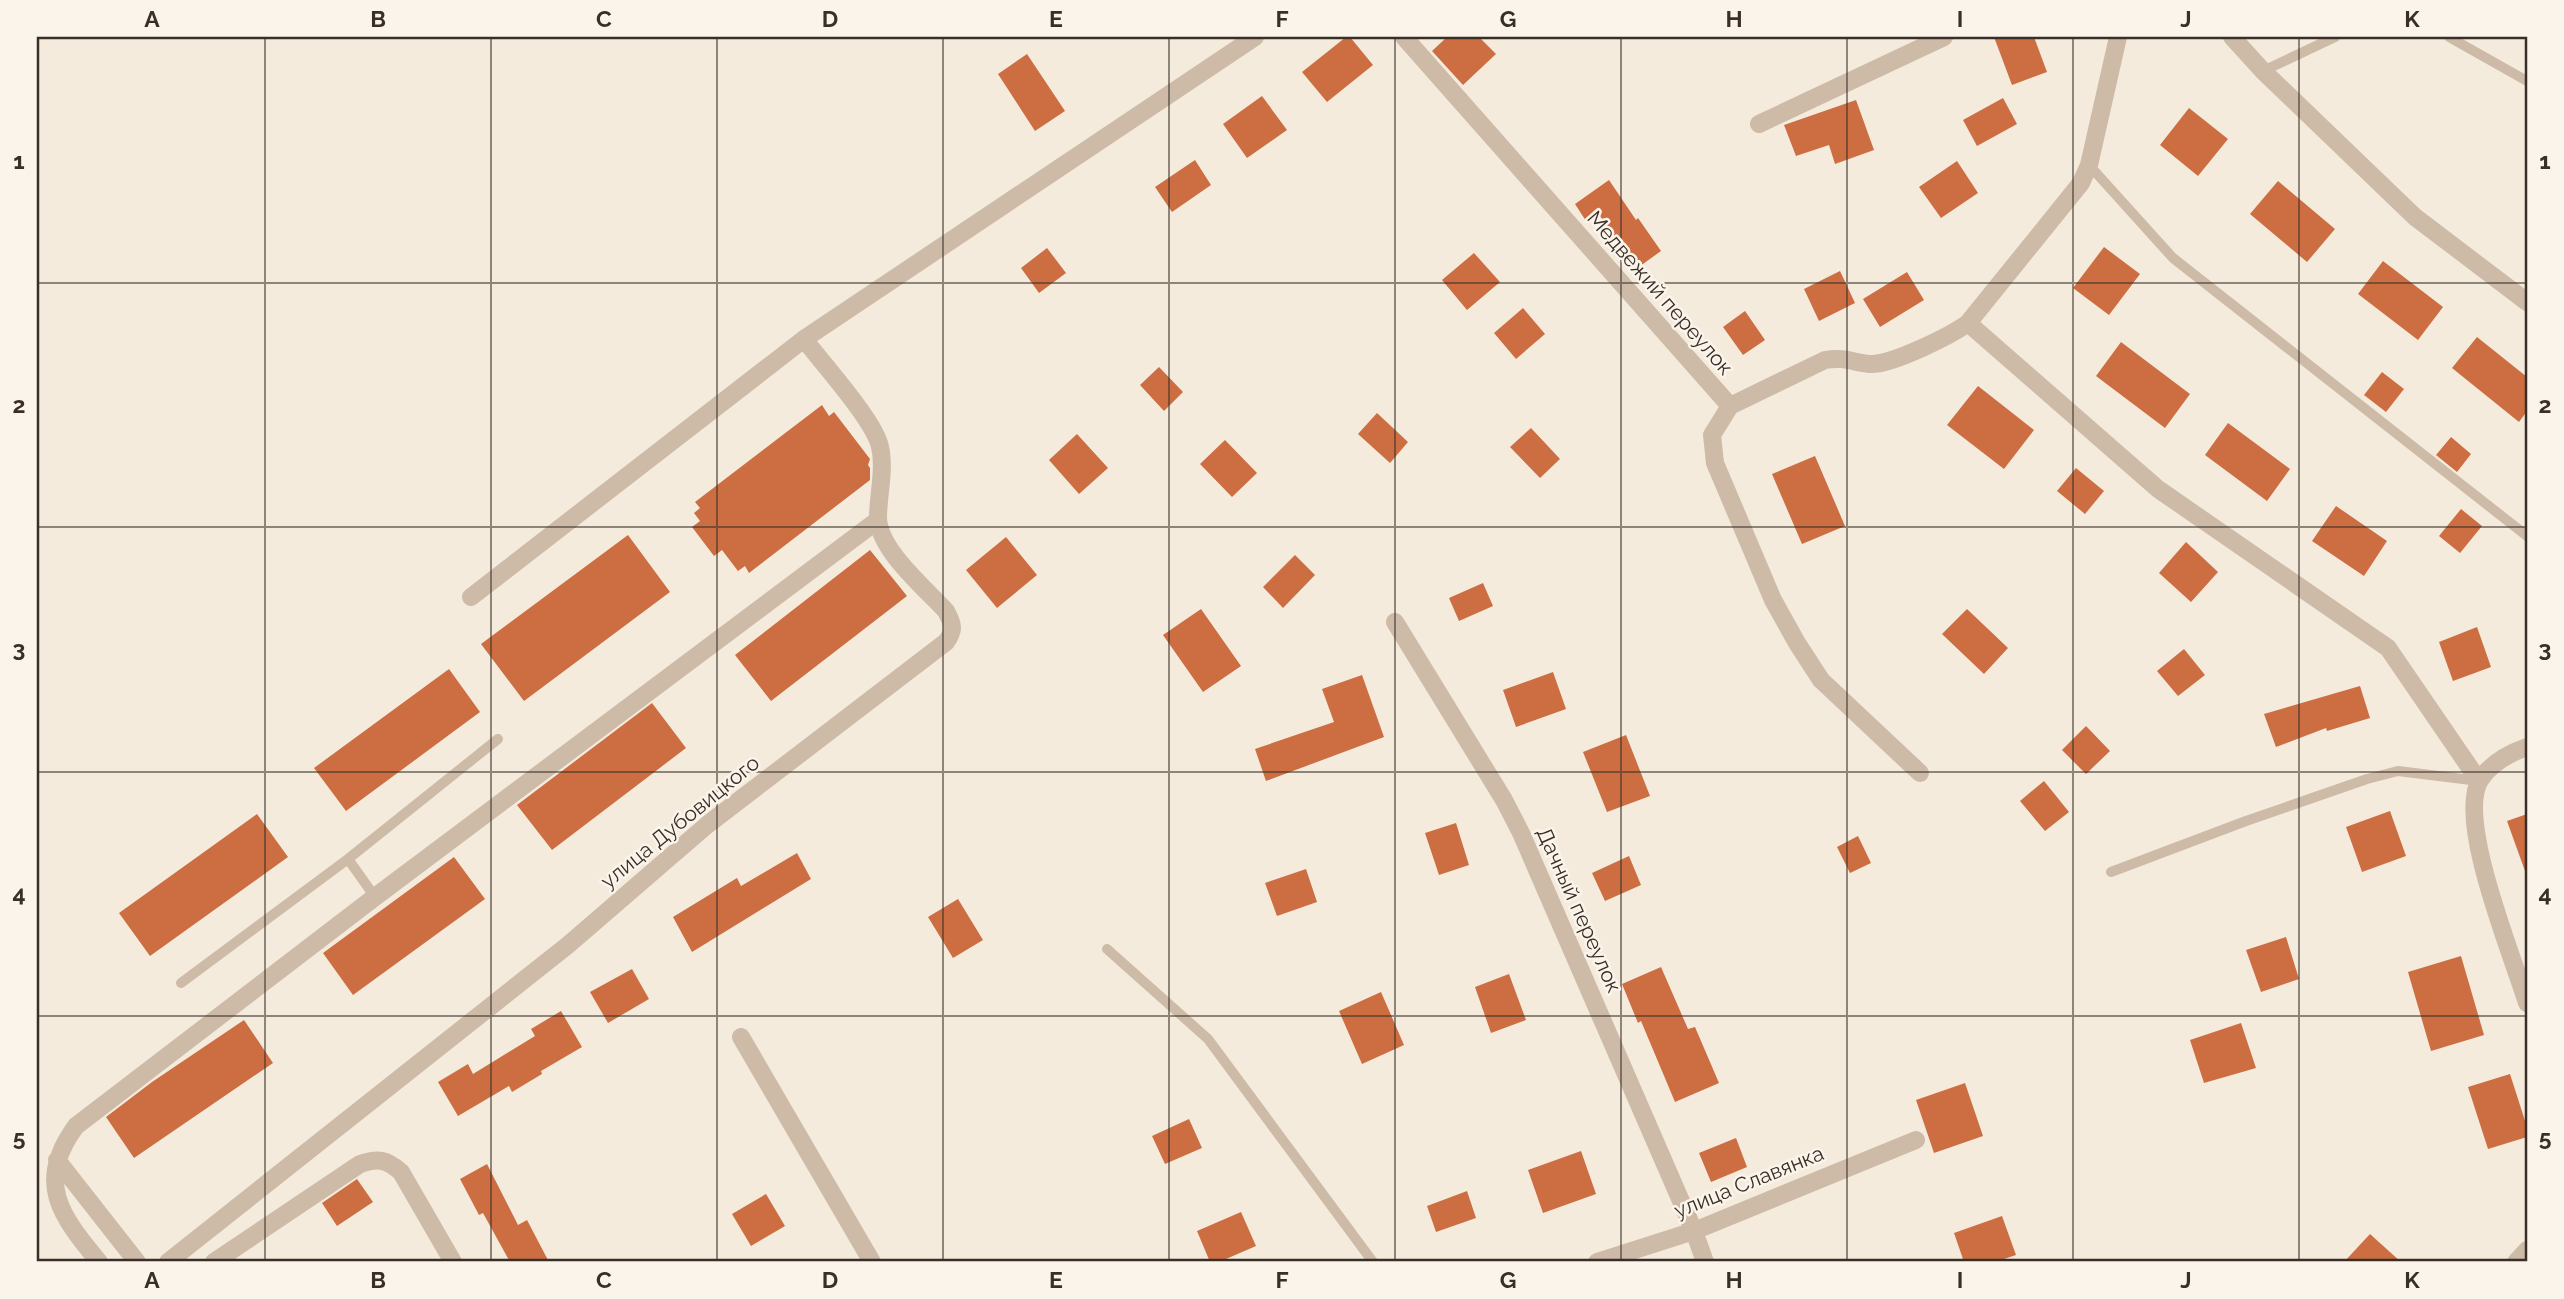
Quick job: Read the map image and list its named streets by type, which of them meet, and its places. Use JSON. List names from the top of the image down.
{
  "streets": {
    "street": [
      "Медвежий переулок",
      "улица Дубовицкого",
      "Дачный переулок",
      "улица Славянка"
    ]
  },
  "crossings": [
    ["Дачный переулок", "улица Славянка"]
  ],
  "grid": {
    "columns": [
      "A",
      "B",
      "C",
      "D",
      "E",
      "F",
      "G",
      "H",
      "I",
      "J",
      "K"
    ],
    "rows": [
      "1",
      "2",
      "3",
      "4",
      "5"
    ]
  }
}
